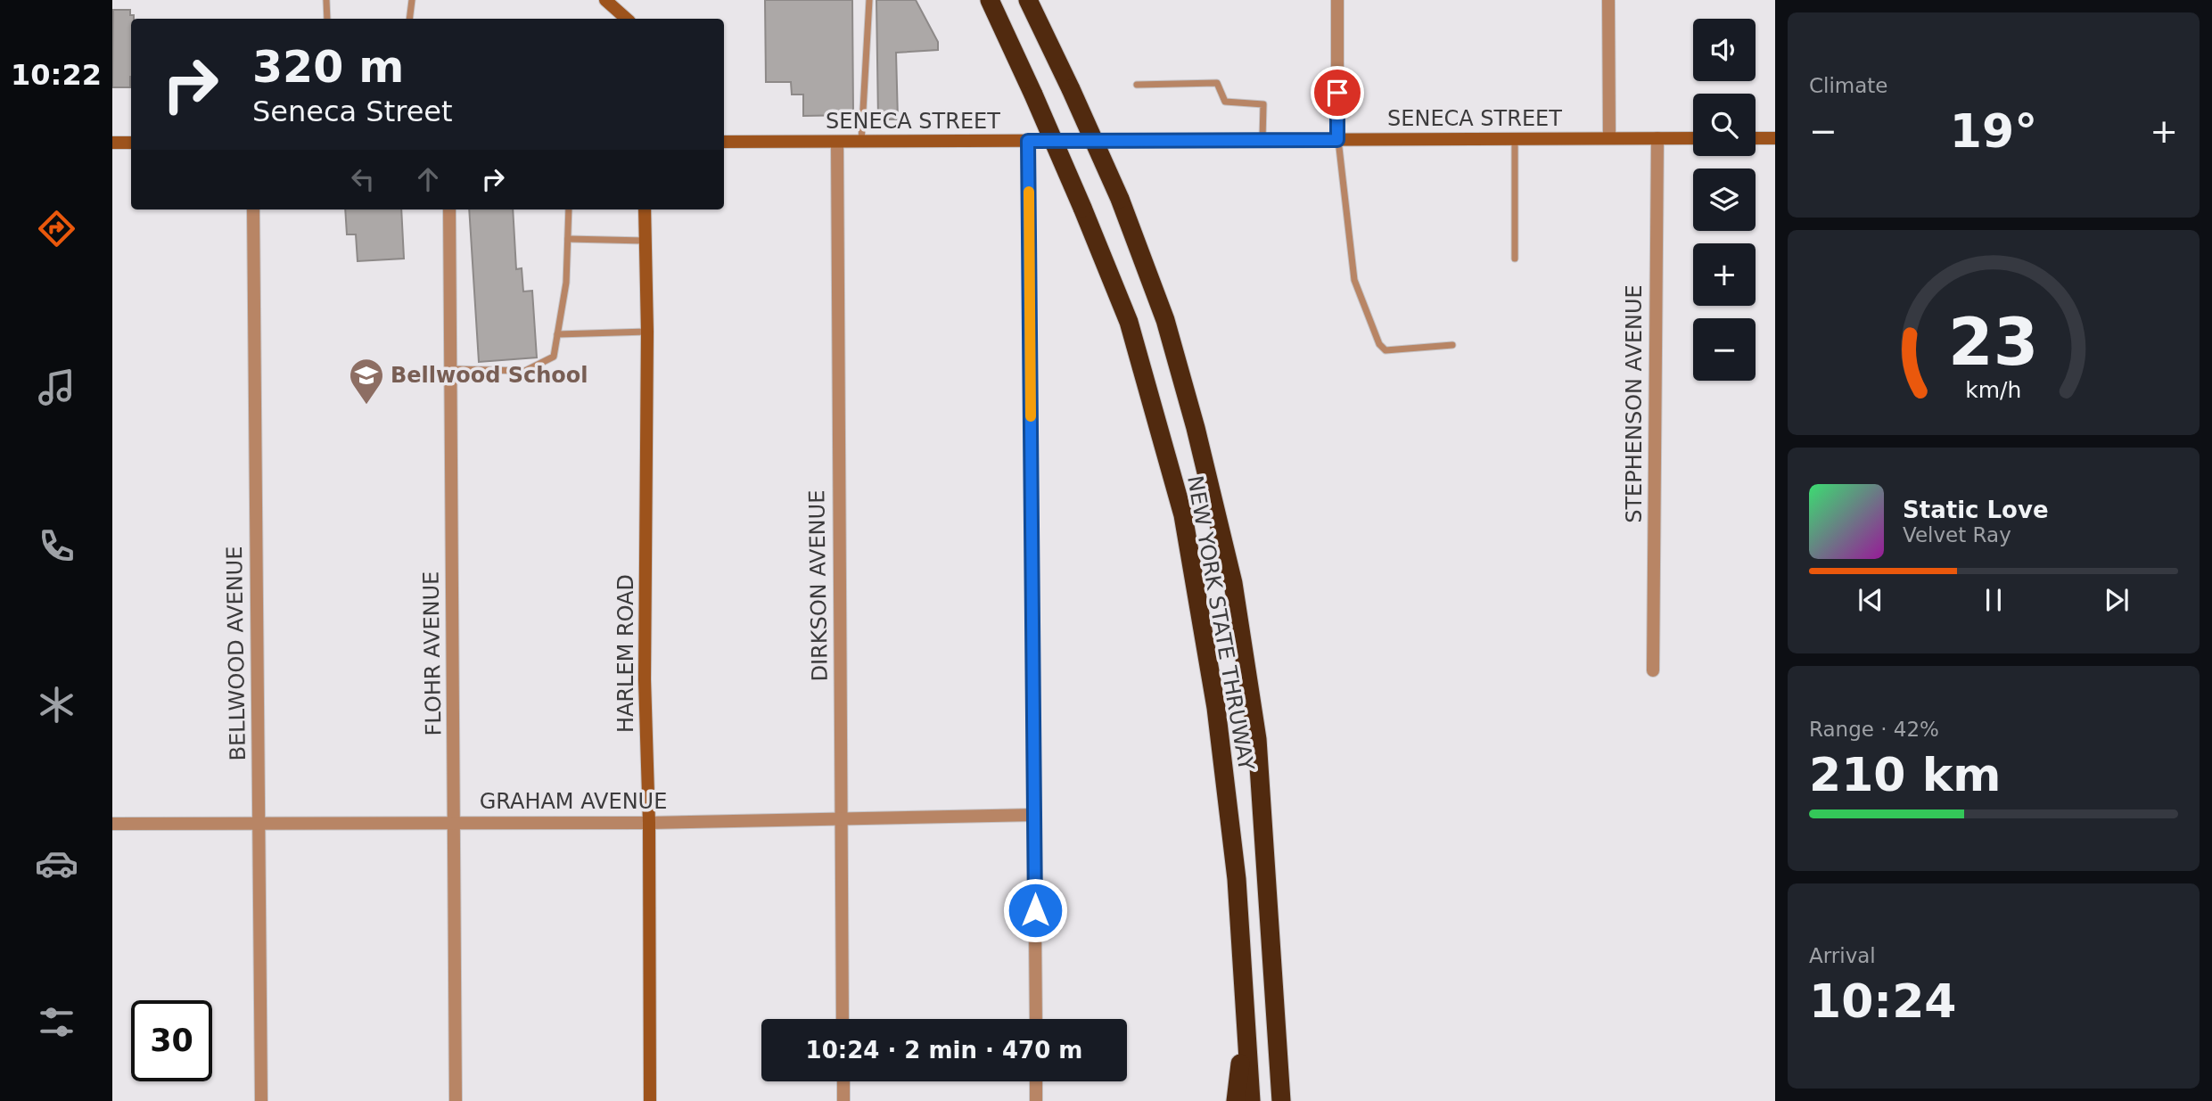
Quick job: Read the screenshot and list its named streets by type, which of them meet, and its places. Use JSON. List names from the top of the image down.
{
  "streets": {
    "highway": ["NEW YORK STATE THRUWAY"],
    "main road": ["SENECA STREET", "HARLEM ROAD"],
    "street": [
      "STEPHENSON AVENUE",
      "DIRKSON AVENUE",
      "BELLWOOD AVENUE",
      "FLOHR AVENUE",
      "GRAHAM AVENUE"
    ]
  },
  "crossings": [
    ["SENECA STREET", "STEPHENSON AVENUE"],
    ["SENECA STREET", "DIRKSON AVENUE"],
    ["DIRKSON AVENUE", "GRAHAM AVENUE"],
    ["BELLWOOD AVENUE", "GRAHAM AVENUE"],
    ["FLOHR AVENUE", "GRAHAM AVENUE"],
    ["HARLEM ROAD", "GRAHAM AVENUE"]
  ],
  "places": {
    "school or university": ["Bellwood School"]
  },
  "page": {
    "tabs": "10:22",
    "tile": [
      "Climate",
      ["Range · 42%", "210 km"],
      ["Arrival", "10:24"]
    ],
    "map_buttons": ["+", "−"],
    "turn": ["320 m", "Seneca Street"],
    "heat": ["−", "19°", "+"],
    "song": ["Static Love", "Velvet Ray"],
    "limit": "30",
    "trip": "10:24 · 2 min · 470 m",
    "gauge": ["23", "km/h"]
  }
}
